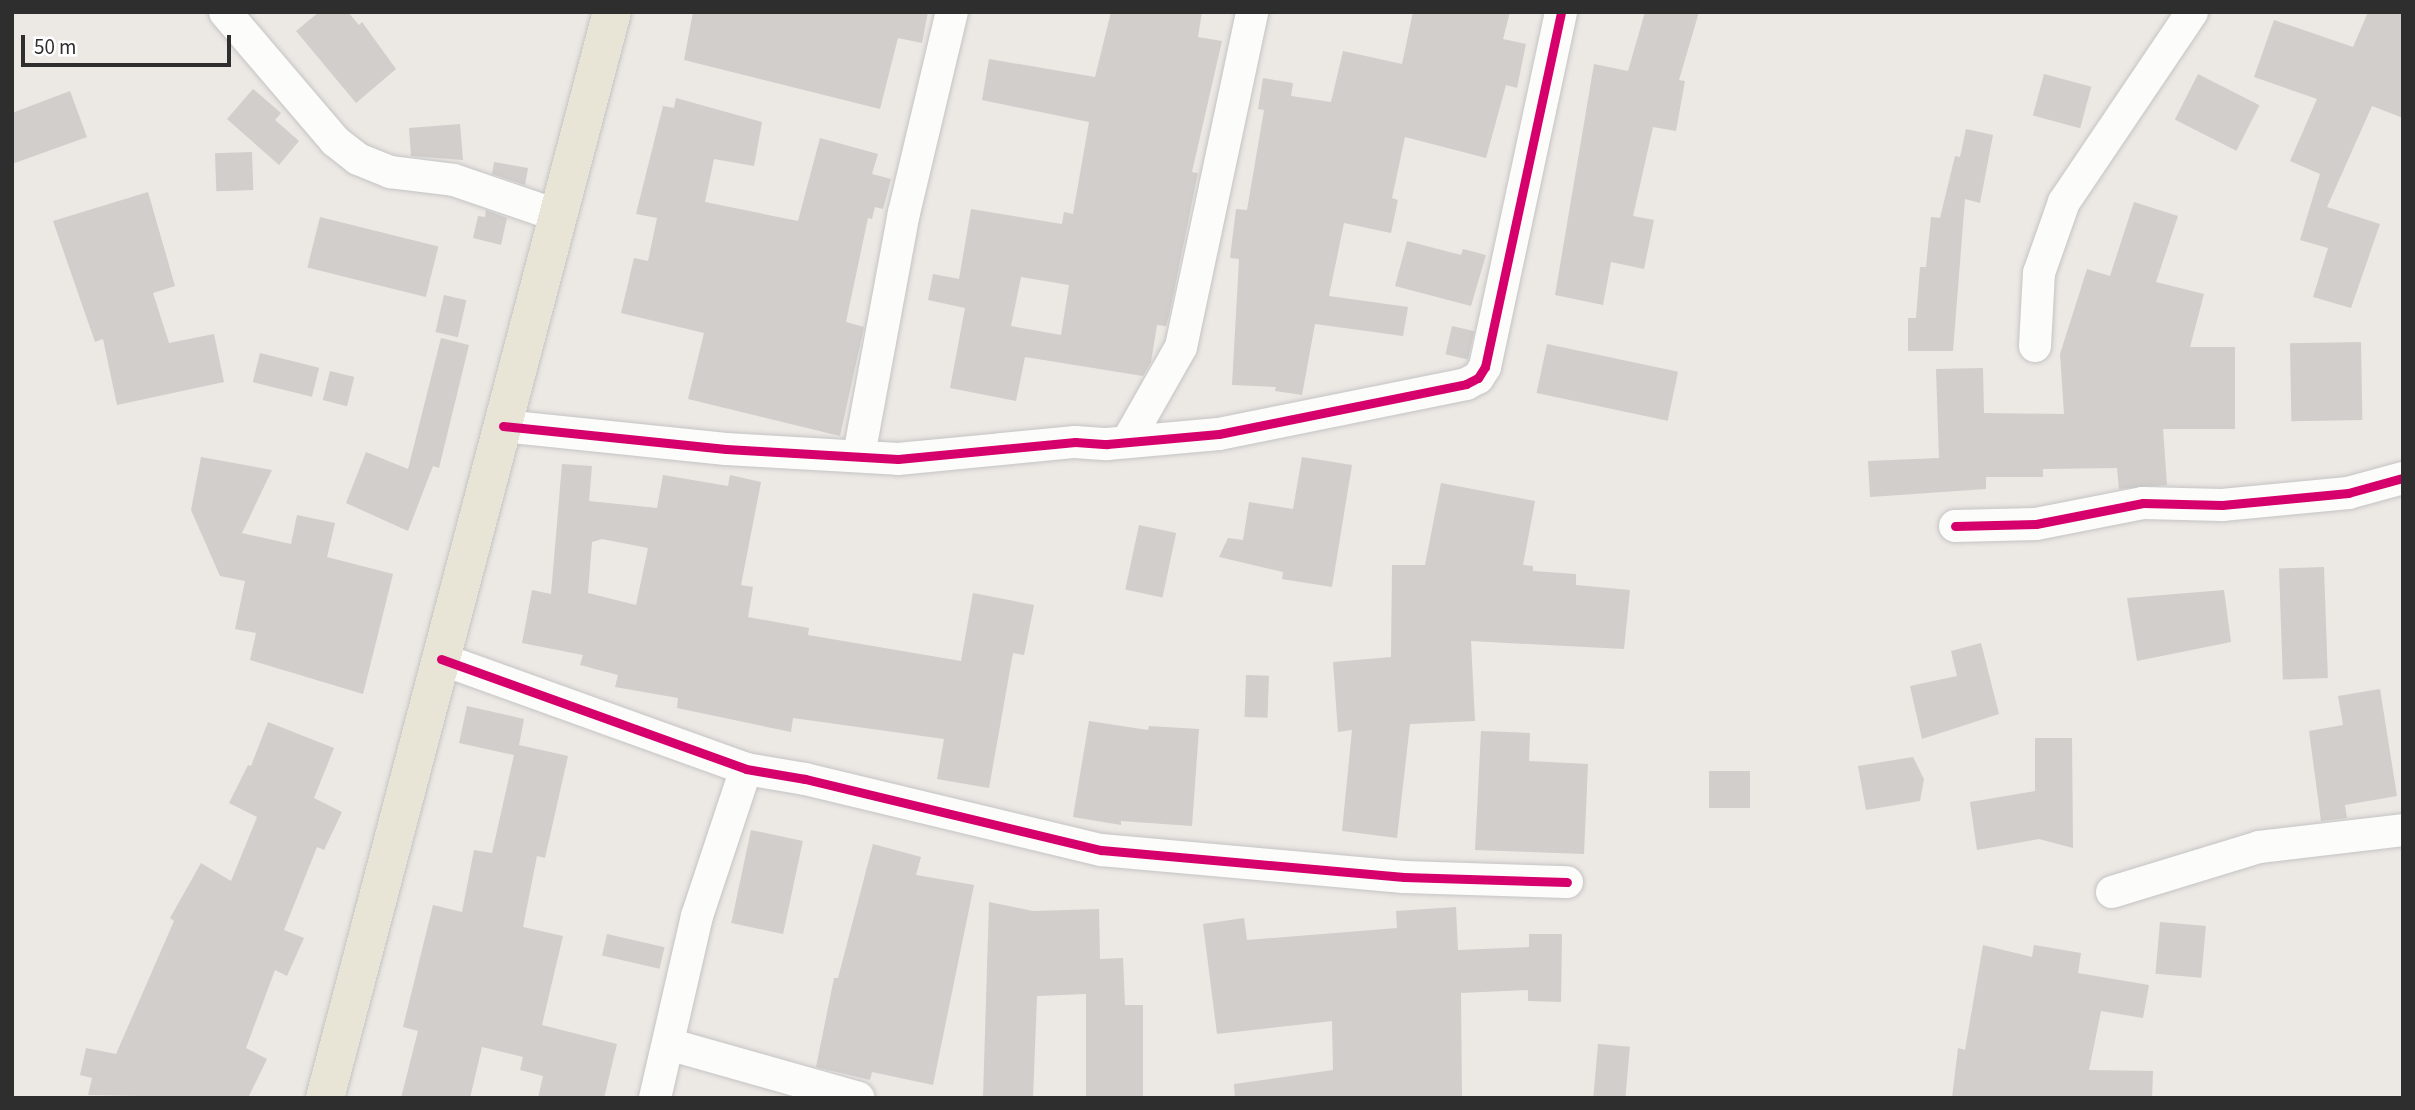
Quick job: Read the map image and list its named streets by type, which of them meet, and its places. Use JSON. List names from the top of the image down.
{
  "scale_bar": "50 m"
}
